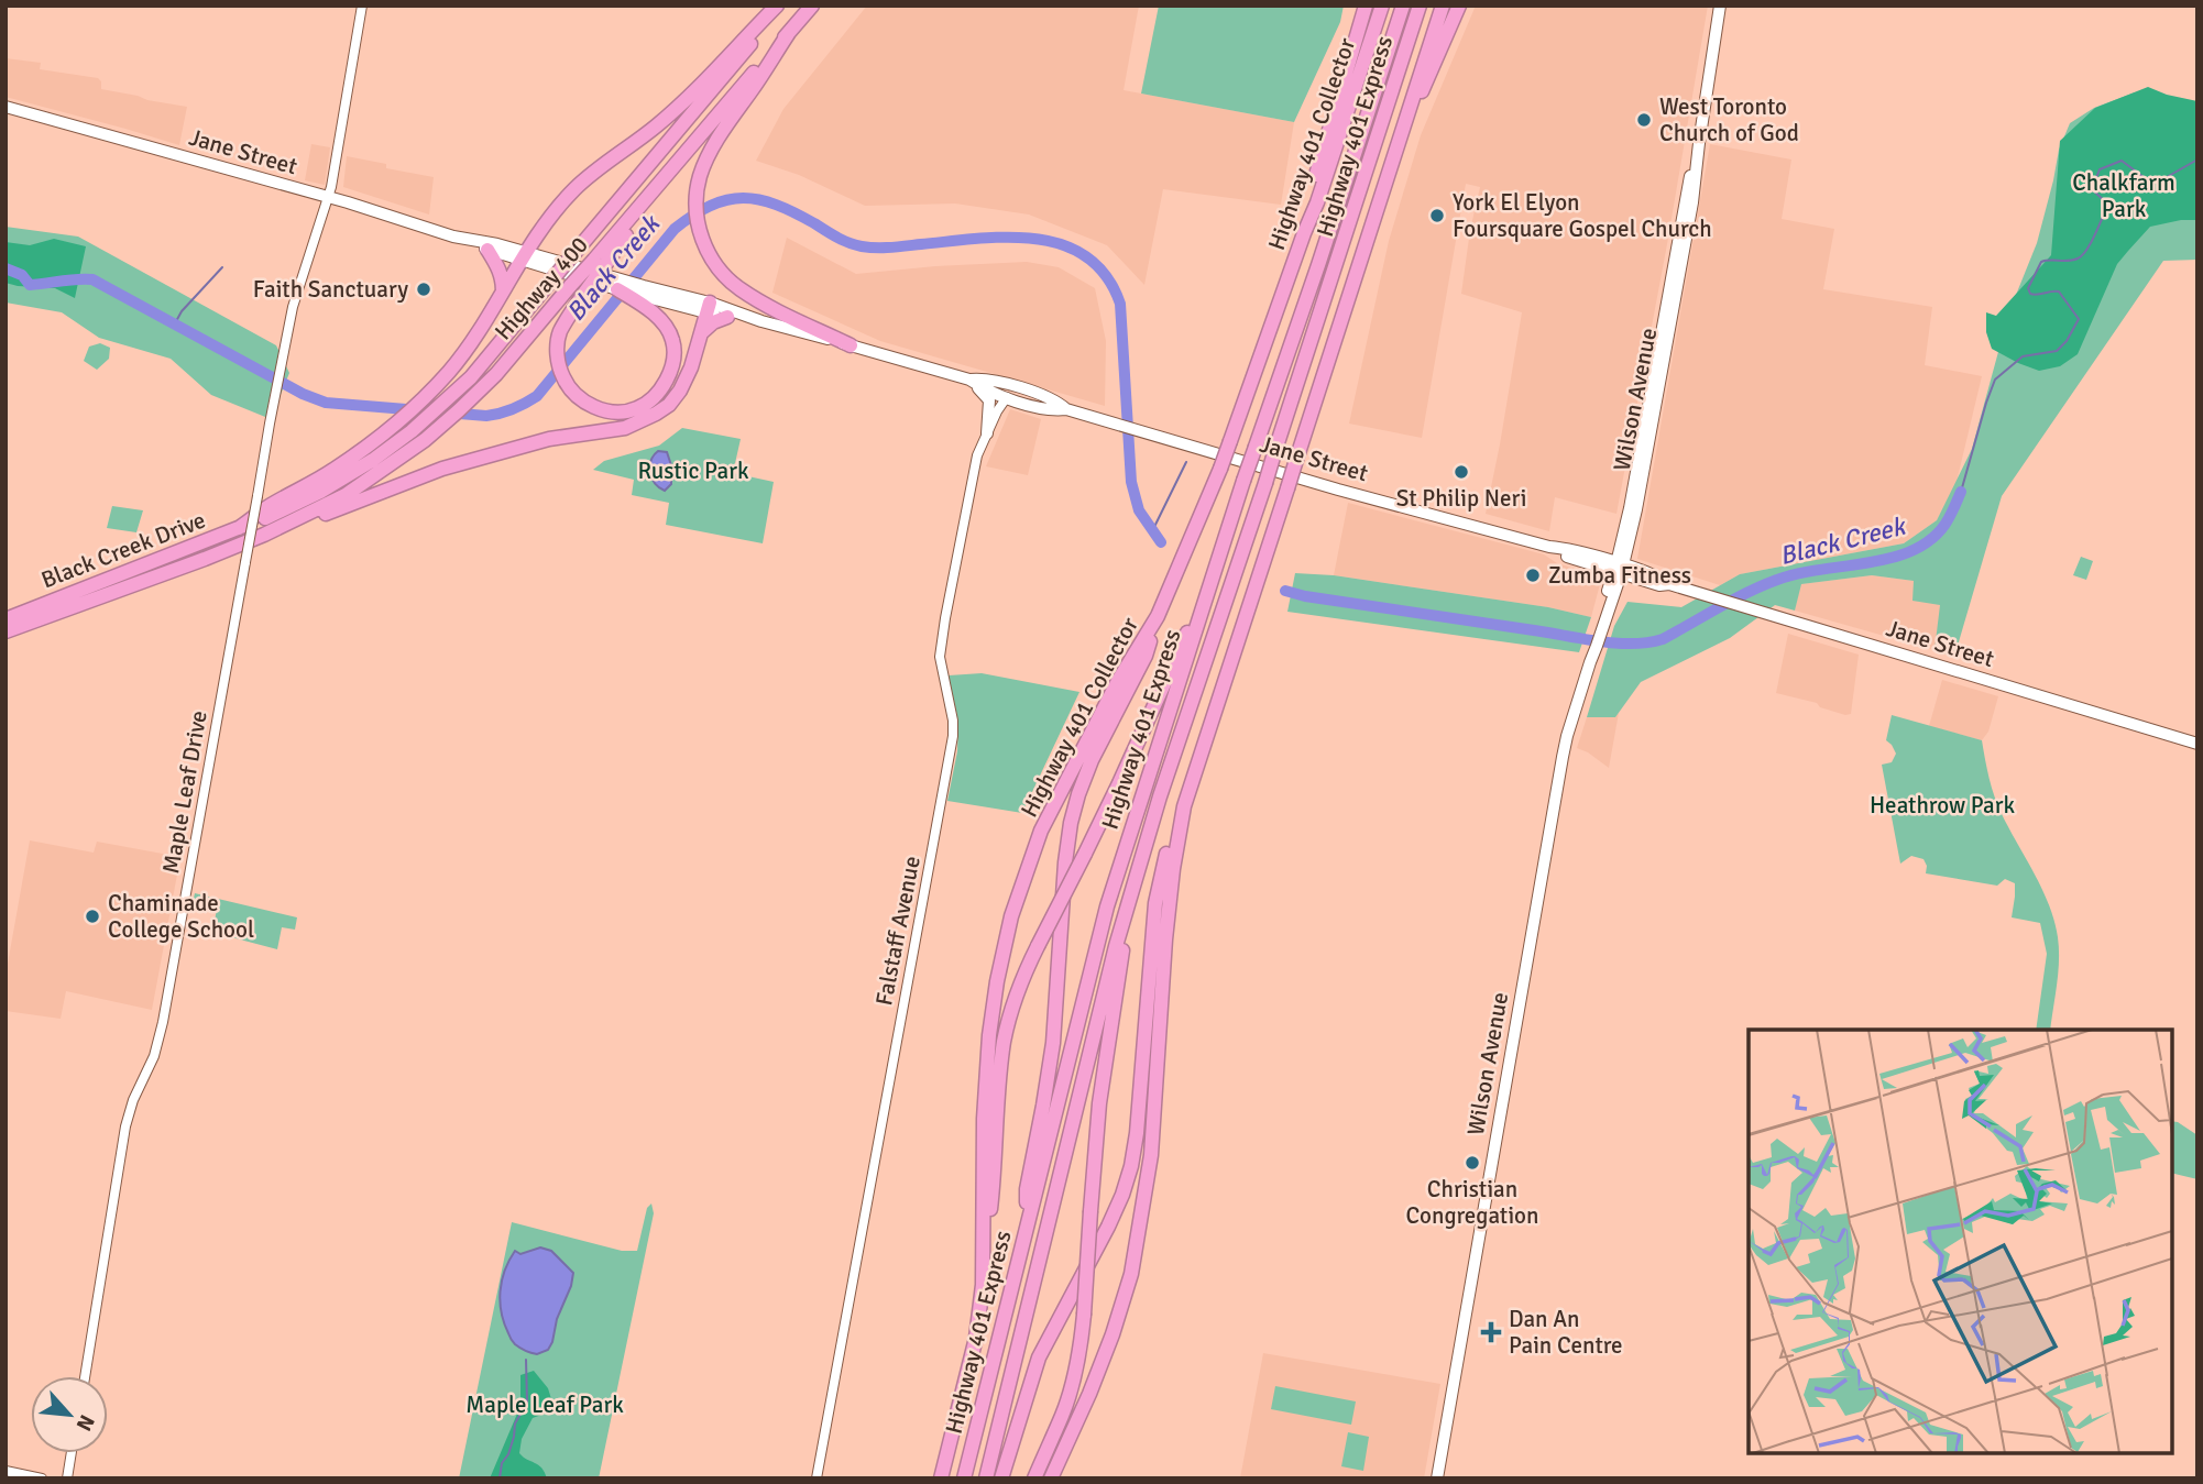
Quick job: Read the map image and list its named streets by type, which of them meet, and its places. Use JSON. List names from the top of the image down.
{
  "streets": {
    "highway": [
      "Highway 401 Express",
      "Highway 401 Collector",
      "Highway 400",
      "Black Creek Drive"
    ],
    "main road": ["Jane Street", "Wilson Avenue"],
    "street": ["Maple Leaf Drive", "Falstaff Avenue"]
  },
  "crossings": [
    ["Jane Street", "Wilson Avenue"],
    ["Jane Street", "Maple Leaf Drive"],
    ["Jane Street", "Falstaff Avenue"],
    ["Highway 400", "Black Creek Drive"]
  ],
  "water": ["Black Creek"],
  "parks": [
    "Chalkfarm Park",
    "Rustic Park",
    "Heathrow Park",
    "Maple Leaf Park"
  ],
  "places": {
    "other": [
      "West Toronto Church of God",
      "York El Elyon Foursquare Gospel Church",
      "Faith Sanctuary",
      "St Philip Neri",
      "Zumba Fitness",
      "Chaminade College School",
      "Christian Congregation"
    ],
    "health": ["Dan An Pain Centre"]
  },
  "north": "bottom right"
}
